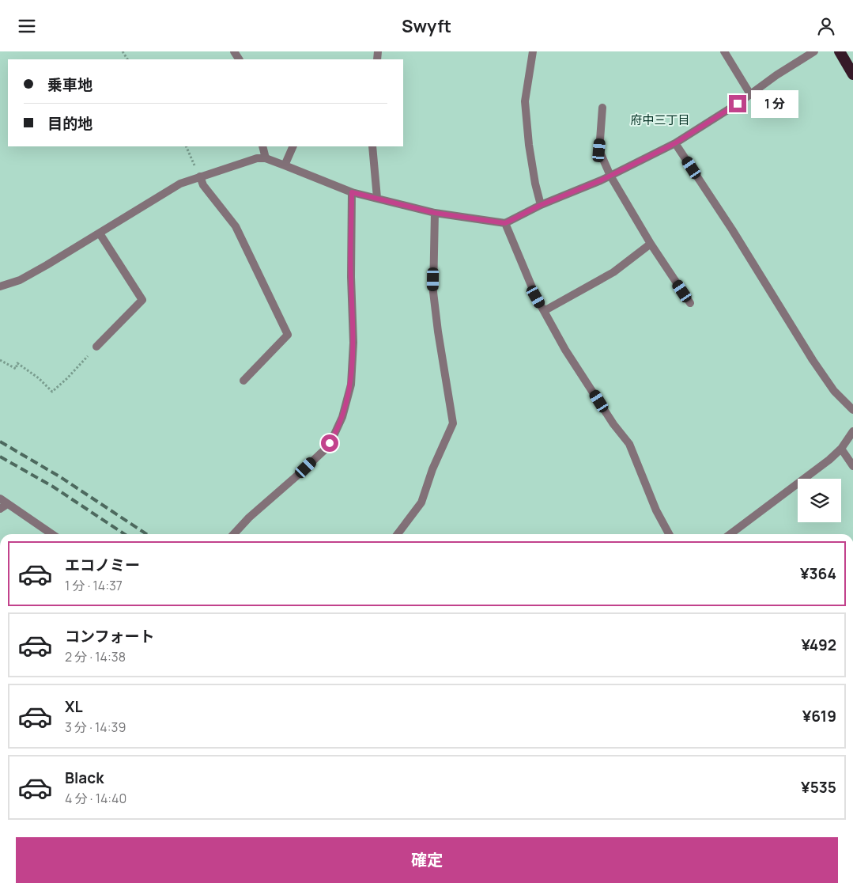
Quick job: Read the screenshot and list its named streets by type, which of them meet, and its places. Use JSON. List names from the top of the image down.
{
  "districts": ["府中三丁目"],
  "page": {
    "header": "Swyft",
    "banner": ["乗車地", "目的地"],
    "bubble": "1 分",
    "list": [
      {
        "name": "エコノミー",
        "note": "1 分 · 14:37",
        "value": "¥364"
      },
      {
        "name": "コンフォート",
        "note": "2 分 · 14:38",
        "value": "¥492"
      },
      {
        "name": "XL",
        "note": "3 分 · 14:39",
        "value": "¥619"
      },
      {
        "name": "Black",
        "note": "4 分 · 14:40",
        "value": "¥535"
      }
    ],
    "buttons": "確定"
  }
}
